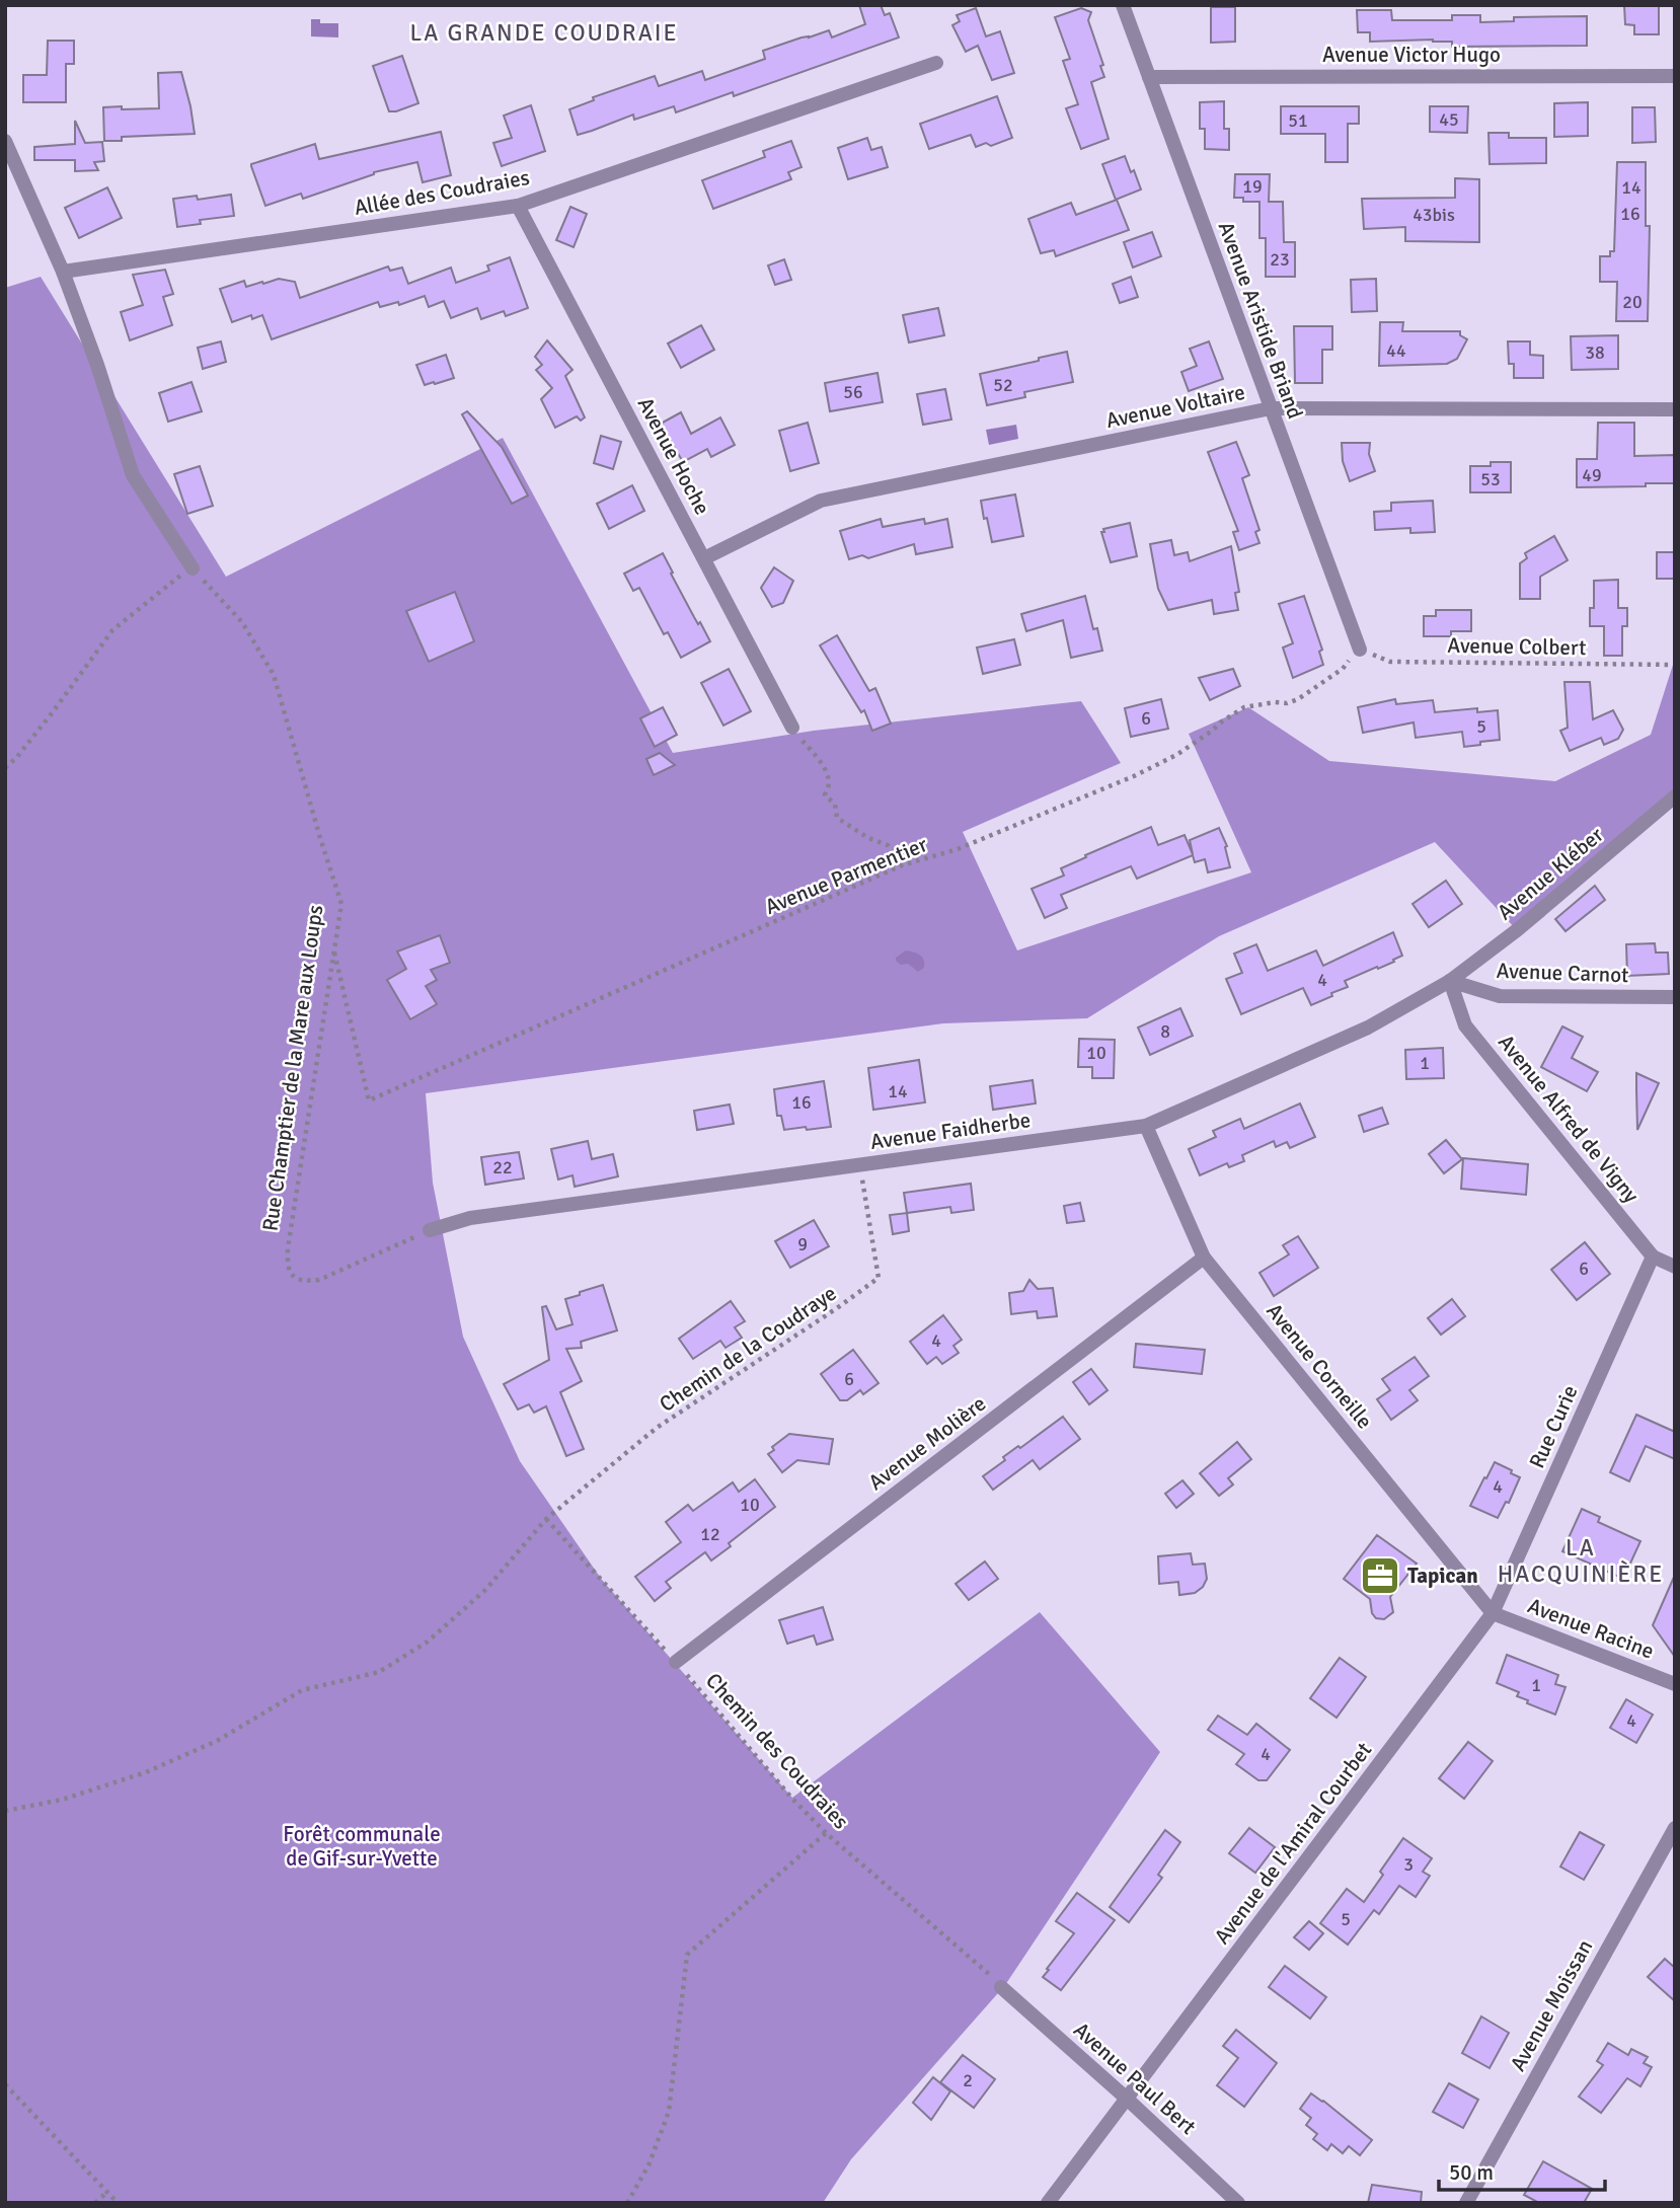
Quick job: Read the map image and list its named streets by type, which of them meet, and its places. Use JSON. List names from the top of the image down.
{
  "streets": {
    "street": [
      "Avenue Victor Hugo",
      "Allée des Coudraies",
      "Avenue Aristide Briand",
      "Avenue Voltaire",
      "Avenue Hoche",
      "Avenue Kléber",
      "Avenue Carnot",
      "Avenue Alfred de Vigny",
      "Avenue Faidherbe",
      "Avenue Corneille",
      "Rue Curie",
      "Avenue Molière",
      "Avenue Racine",
      "Avenue de l'Amiral Courbet",
      "Avenue Moissan",
      "Avenue Paul Bert"
    ],
    "path": [
      "Avenue Colbert",
      "Avenue Parmentier",
      "Rue Champtier de la Mare aux Loups",
      "Chemin de la Coudraye",
      "Chemin des Coudraies"
    ]
  },
  "crossings": [
    ["Avenue Victor Hugo", "Avenue Aristide Briand"],
    ["Allée des Coudraies", "Avenue Hoche"],
    ["Avenue Aristide Briand", "Avenue Voltaire"],
    ["Avenue Aristide Briand", "Avenue Colbert"],
    ["Avenue Aristide Briand", "Avenue Parmentier"],
    ["Avenue Voltaire", "Avenue Hoche"],
    ["Avenue Colbert", "Avenue Parmentier"],
    ["Avenue Kléber", "Avenue Carnot"],
    ["Avenue Kléber", "Avenue Alfred de Vigny"],
    ["Avenue Kléber", "Avenue Faidherbe"],
    ["Avenue Parmentier", "Rue Champtier de la Mare aux Loups"],
    ["Avenue Carnot", "Avenue Alfred de Vigny"],
    ["Avenue Carnot", "Avenue Faidherbe"],
    ["Rue Champtier de la Mare aux Loups", "Avenue Faidherbe"],
    ["Avenue Alfred de Vigny", "Avenue Faidherbe"],
    ["Avenue Alfred de Vigny", "Rue Curie"],
    ["Avenue Faidherbe", "Chemin de la Coudraye"],
    ["Avenue Faidherbe", "Avenue Corneille"],
    ["Chemin de la Coudraye", "Chemin des Coudraies"],
    ["Avenue Corneille", "Rue Curie"],
    ["Avenue Corneille", "Avenue Molière"],
    ["Avenue Corneille", "Avenue Racine"],
    ["Avenue Corneille", "Avenue de l'Amiral Courbet"],
    ["Rue Curie", "Avenue Racine"],
    ["Rue Curie", "Avenue de l'Amiral Courbet"],
    ["Avenue Molière", "Chemin des Coudraies"],
    ["Avenue Racine", "Avenue de l'Amiral Courbet"],
    ["Chemin des Coudraies", "Avenue Paul Bert"],
    ["Avenue de l'Amiral Courbet", "Avenue Paul Bert"]
  ],
  "districts": ["LA GRANDE COUDRAIE", "LA HACQUINIÈRE"],
  "parks": ["Forêt communale de Gif-sur-Yvette"],
  "places": {
    "office": ["Tapican"]
  },
  "house_numbers": [
    "45",
    "51",
    "19",
    "14",
    "16",
    "43bis",
    "23",
    "20",
    "44",
    "38",
    "52",
    "56",
    "49",
    "53",
    "6",
    "5",
    "4",
    "8",
    "10",
    "1",
    "14",
    "16",
    "22",
    "9",
    "6",
    "4",
    "6",
    "4",
    "10",
    "12",
    "1",
    "4",
    "4",
    "3",
    "5",
    "2"
  ],
  "scale_bar": "50 m"
}
